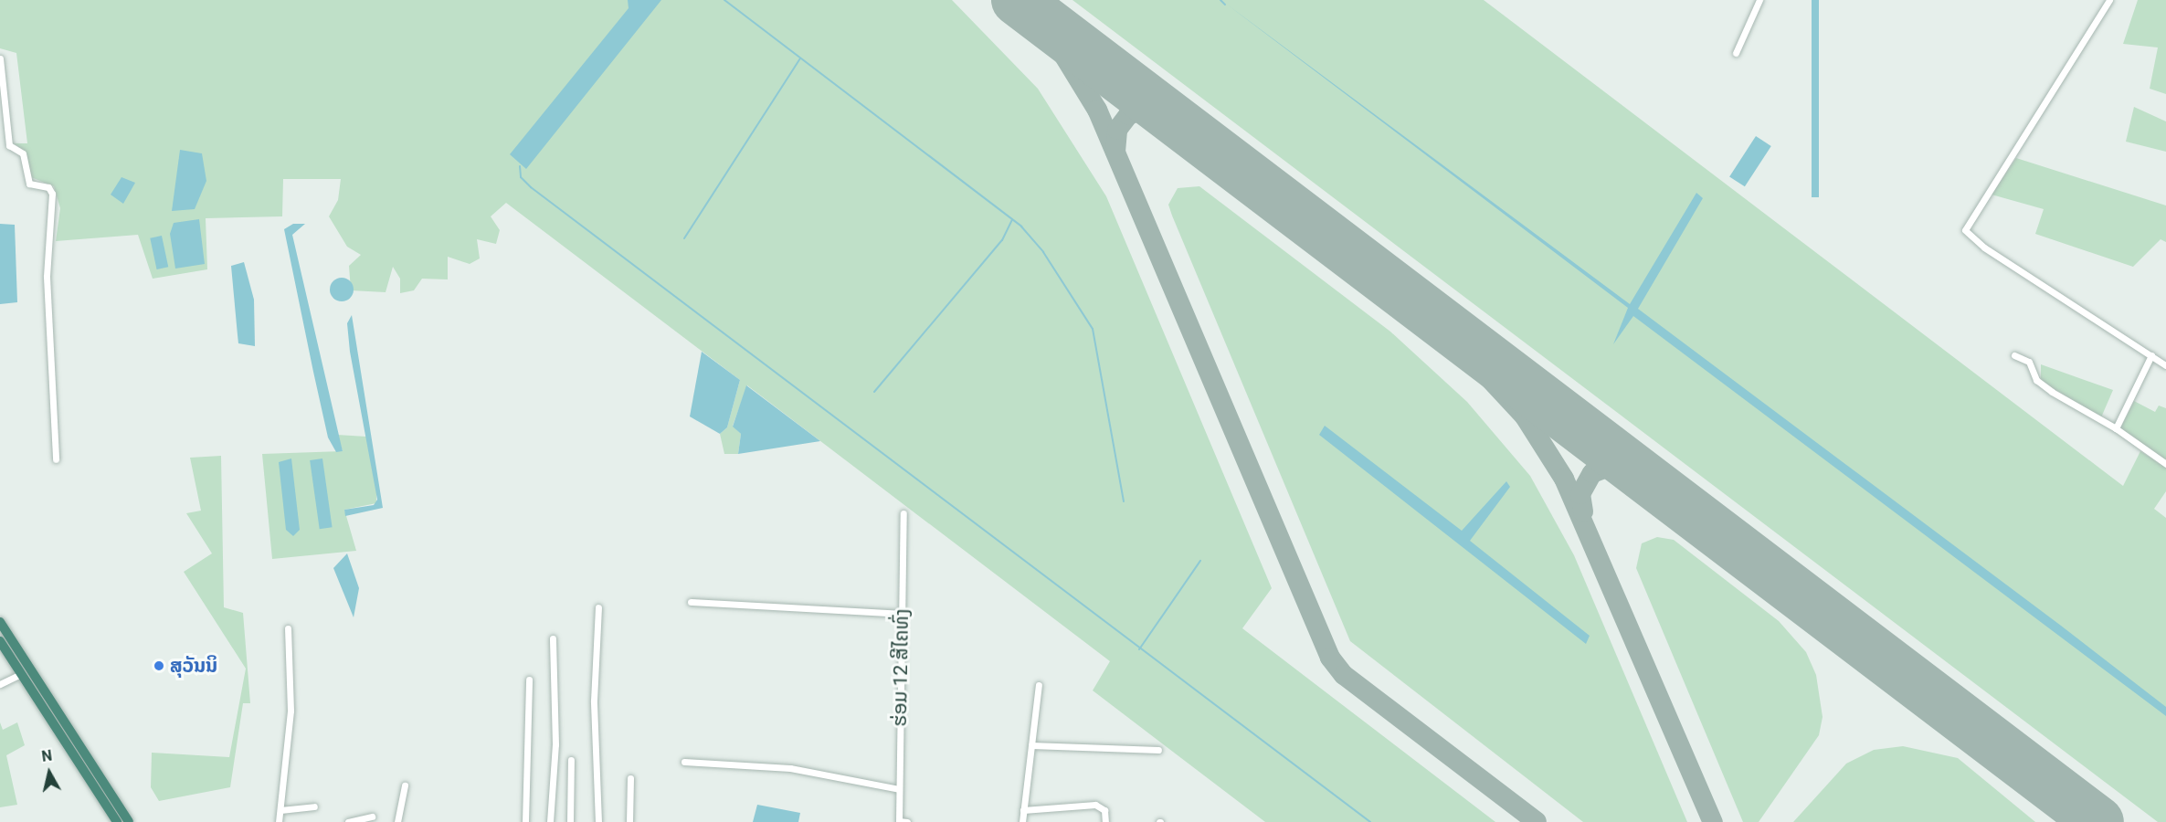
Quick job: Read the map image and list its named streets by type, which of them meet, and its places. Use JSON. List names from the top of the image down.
{
  "streets": {
    "street": ["ຮ່ອມ 12 ສີໄຄທົ່ງ"]
  },
  "places": ["ສຸວັນນິ"],
  "north": "top"
}
